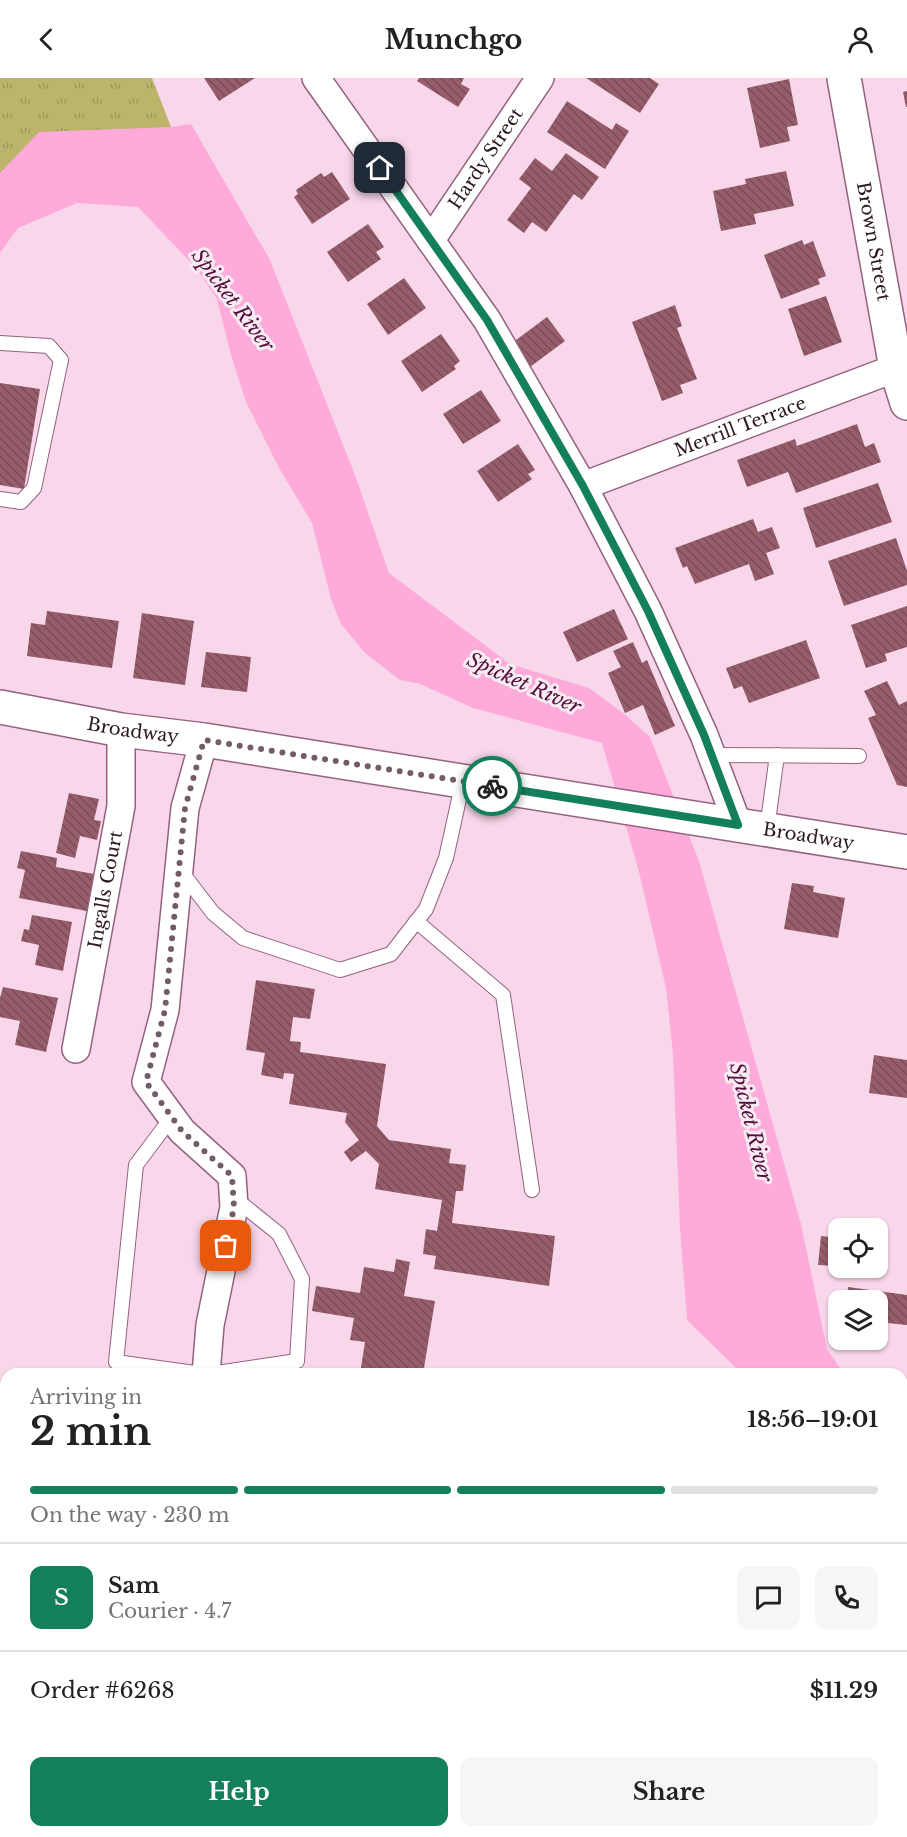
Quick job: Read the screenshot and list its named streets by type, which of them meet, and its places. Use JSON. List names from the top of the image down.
{
  "streets": {
    "main road": ["Brown Street", "Broadway"],
    "street": ["Hardy Street", "Merrill Terrace", "Ingalls Court"]
  },
  "crossings": [
    ["Brown Street", "Merrill Terrace"],
    ["Broadway", "Ingalls Court"]
  ],
  "water": ["Spicket River"],
  "page": {
    "header": "Munchgo",
    "heading": ["2 min", "Arriving in", "18:56–19:01"],
    "panel": [
      "Sam",
      "Courier · 4.7",
      "Order #6268",
      "$11.29"
    ],
    "bar": "On the way · 230 m",
    "round": "S",
    "buttons": ["Help", "Share"]
  }
}
